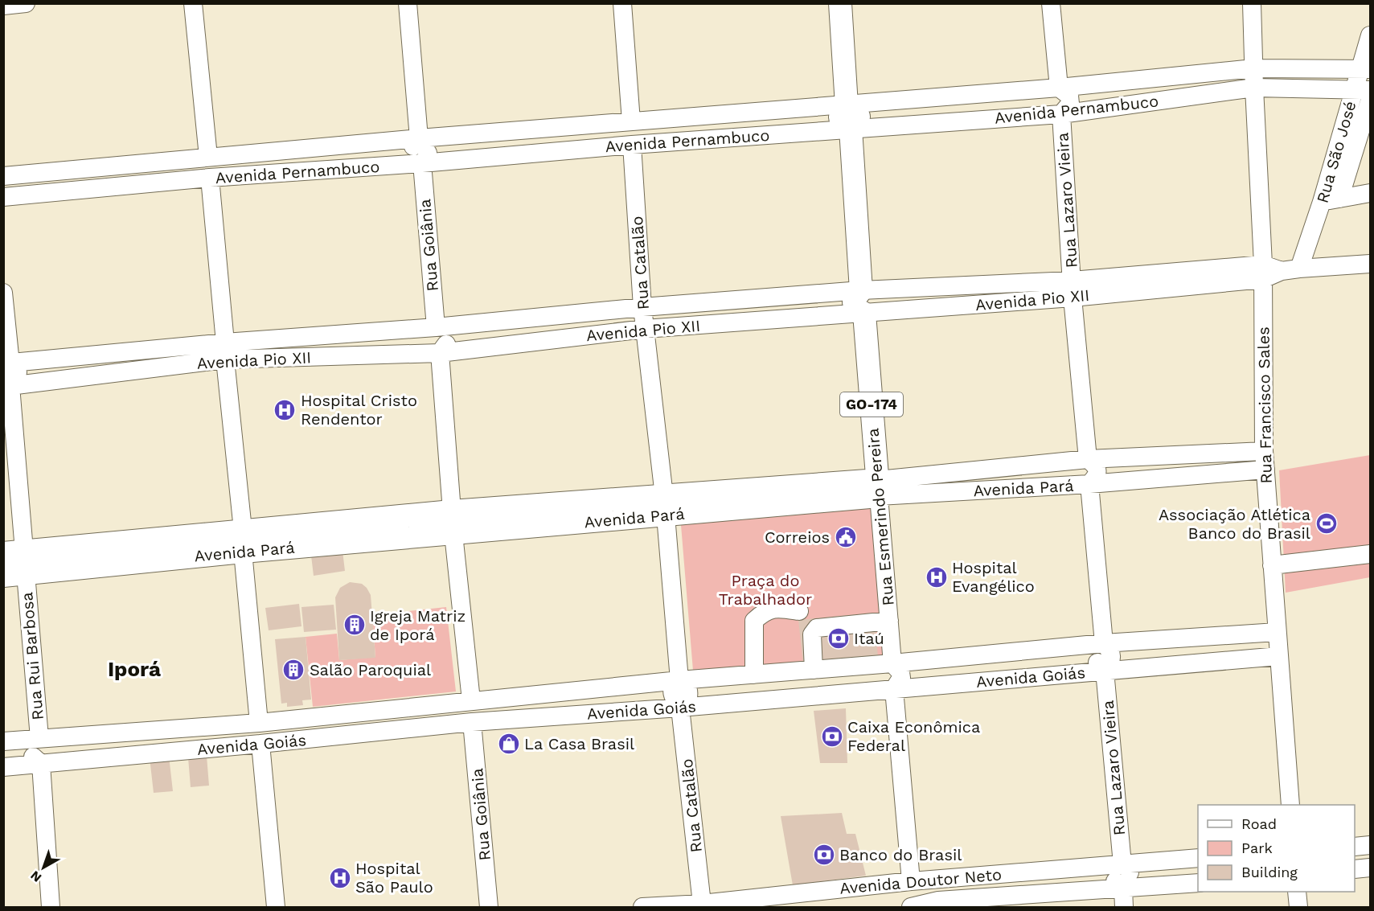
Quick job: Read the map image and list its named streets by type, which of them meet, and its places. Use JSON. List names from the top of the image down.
{
  "streets": {
    "main road": ["GO-174", "Avenida Pará", "Rua Esmerindo Pereira"],
    "street": [
      "Avenida Pernambuco",
      "Rua São José",
      "Rua Lazaro Vieira",
      "Rua Goiânia",
      "Rua Catalão",
      "Avenida Pio XII",
      "Rua Francisco Sales",
      "Rua Rui Barbosa",
      "Avenida Goiás",
      "Avenida Doutor Neto"
    ]
  },
  "crossings": [
    ["Avenida Pernambuco", "Rua São José"],
    ["Avenida Pernambuco", "Rua Lazaro Vieira"],
    ["Avenida Pernambuco", "Rua Goiânia"],
    ["Avenida Pernambuco", "Rua Catalão"],
    ["Avenida Pernambuco", "Rua Francisco Sales"],
    ["Avenida Pernambuco", "Rua Esmerindo Pereira"],
    ["Rua São José", "Avenida Pio XII"],
    ["Rua Lazaro Vieira", "Avenida Pio XII"],
    ["Rua Lazaro Vieira", "Avenida Pará"],
    ["Rua Lazaro Vieira", "Avenida Goiás"],
    ["Rua Lazaro Vieira", "Avenida Doutor Neto"],
    ["Rua Goiânia", "Avenida Pio XII"],
    ["Rua Goiânia", "Avenida Pará"],
    ["Rua Goiânia", "Avenida Goiás"],
    ["Rua Catalão", "Avenida Pio XII"],
    ["Rua Catalão", "Avenida Pará"],
    ["Rua Catalão", "Avenida Goiás"],
    ["Rua Catalão", "Avenida Doutor Neto"],
    ["Avenida Pio XII", "Rua Francisco Sales"],
    ["Avenida Pio XII", "Rua Esmerindo Pereira"],
    ["Avenida Pio XII", "Rua Rui Barbosa"],
    ["Rua Francisco Sales", "Avenida Pará"],
    ["Rua Francisco Sales", "Avenida Goiás"],
    ["Avenida Pará", "Rua Esmerindo Pereira"],
    ["Avenida Pará", "Rua Rui Barbosa"],
    ["Rua Esmerindo Pereira", "Avenida Goiás"],
    ["Rua Esmerindo Pereira", "Avenida Doutor Neto"],
    ["Rua Rui Barbosa", "Avenida Goiás"]
  ],
  "districts": ["Iporá"],
  "parks": ["Praça do Trabalhador"],
  "places": {
    "hospital": ["Hospital Cristo Rendentor", "Hospital Evangélico", "Hospital São Paulo"],
    "sports": ["Associação Atlética Banco do Brasil"],
    "public building": ["Correios"],
    "building": ["Igreja Matriz de Iporá", "Salão Paroquial"],
    "bank": ["Itaú", "Caixa Econômica Federal", "Banco do Brasil"],
    "shop": ["La Casa Brasil"]
  },
  "legend": ["Road", "Park", "Building"],
  "north": "bottom left"
}
